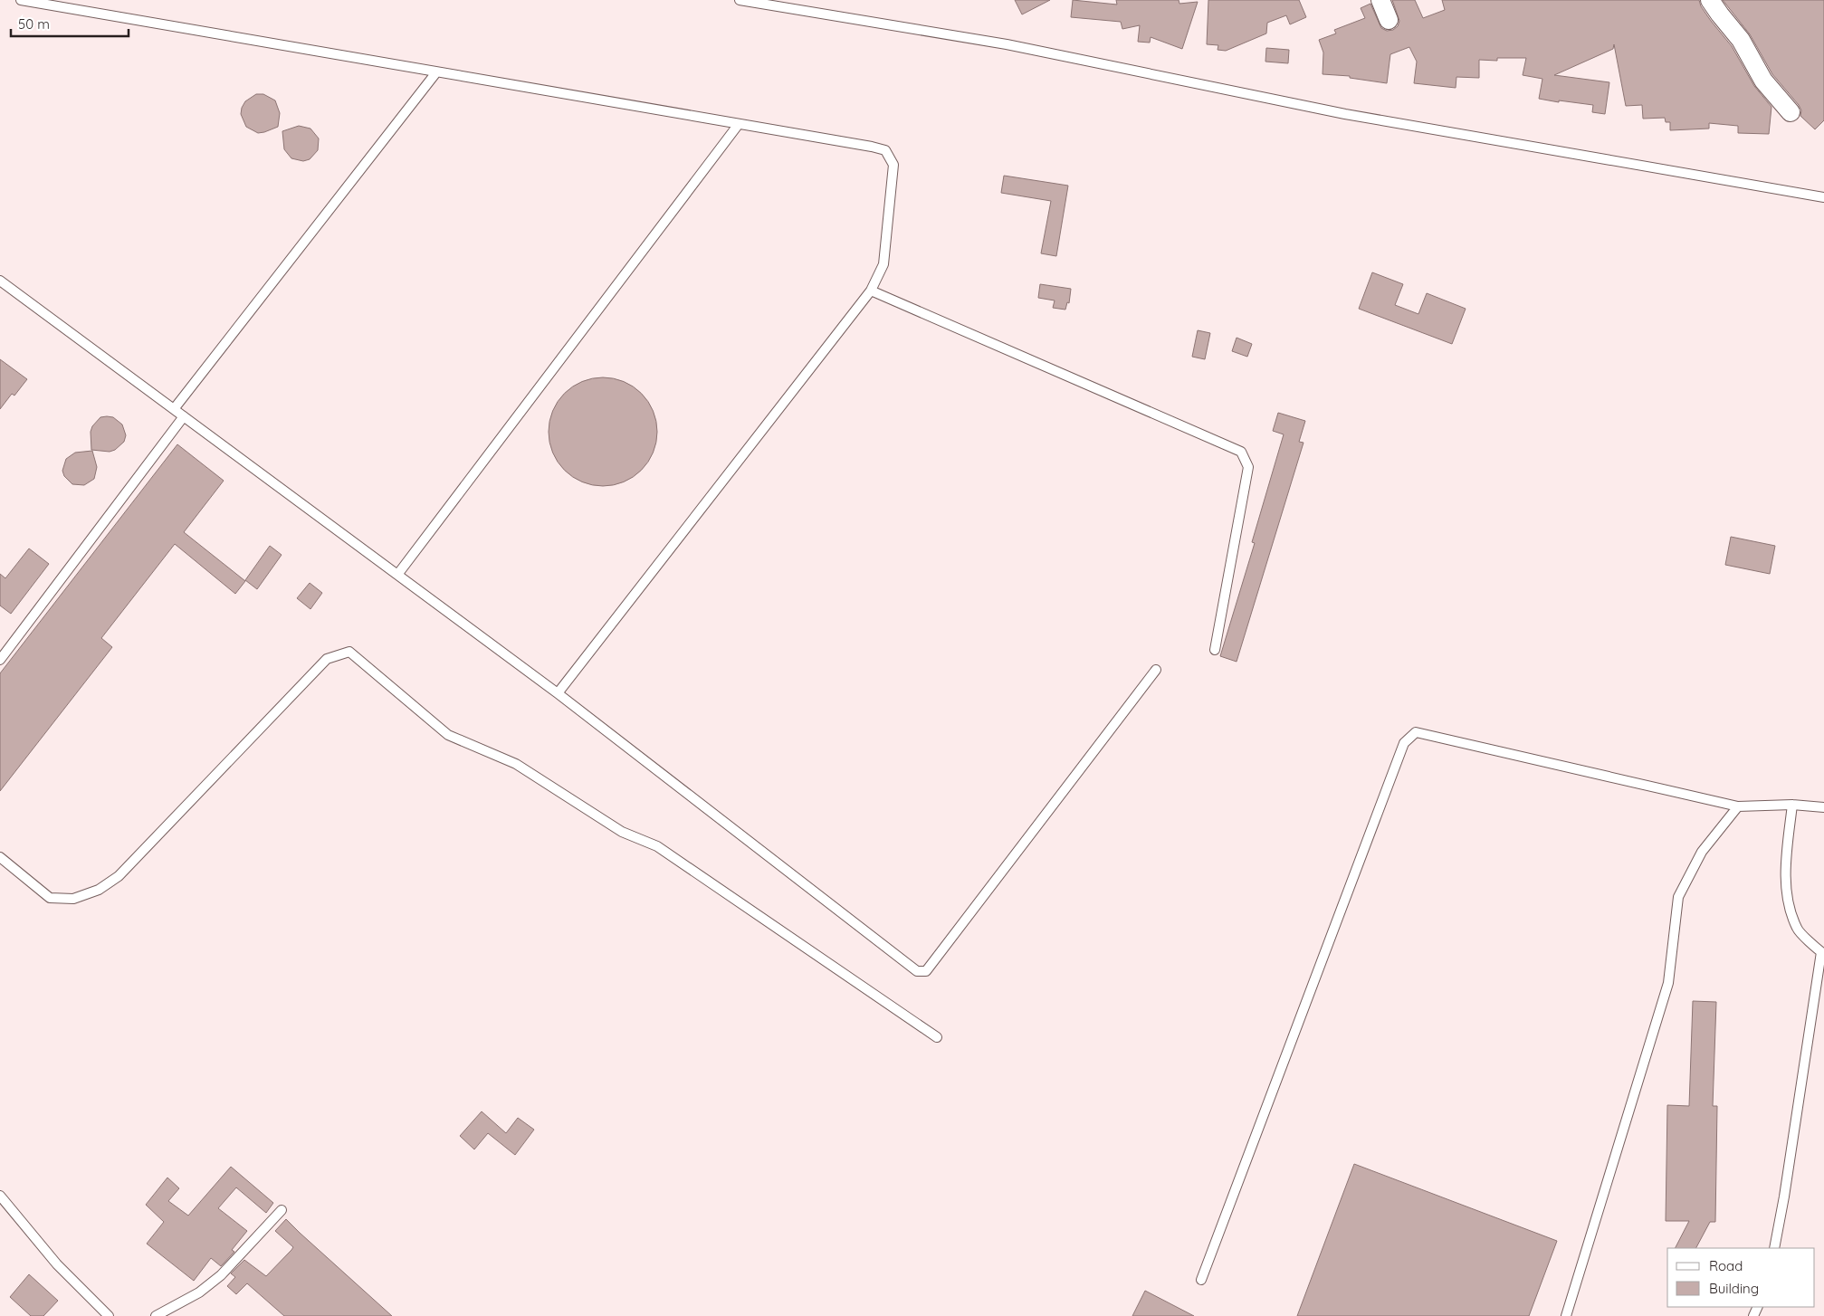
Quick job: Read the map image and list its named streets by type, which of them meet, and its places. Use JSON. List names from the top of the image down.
{
  "legend": ["Road", "Building"],
  "scale_bar": "50 m"
}
